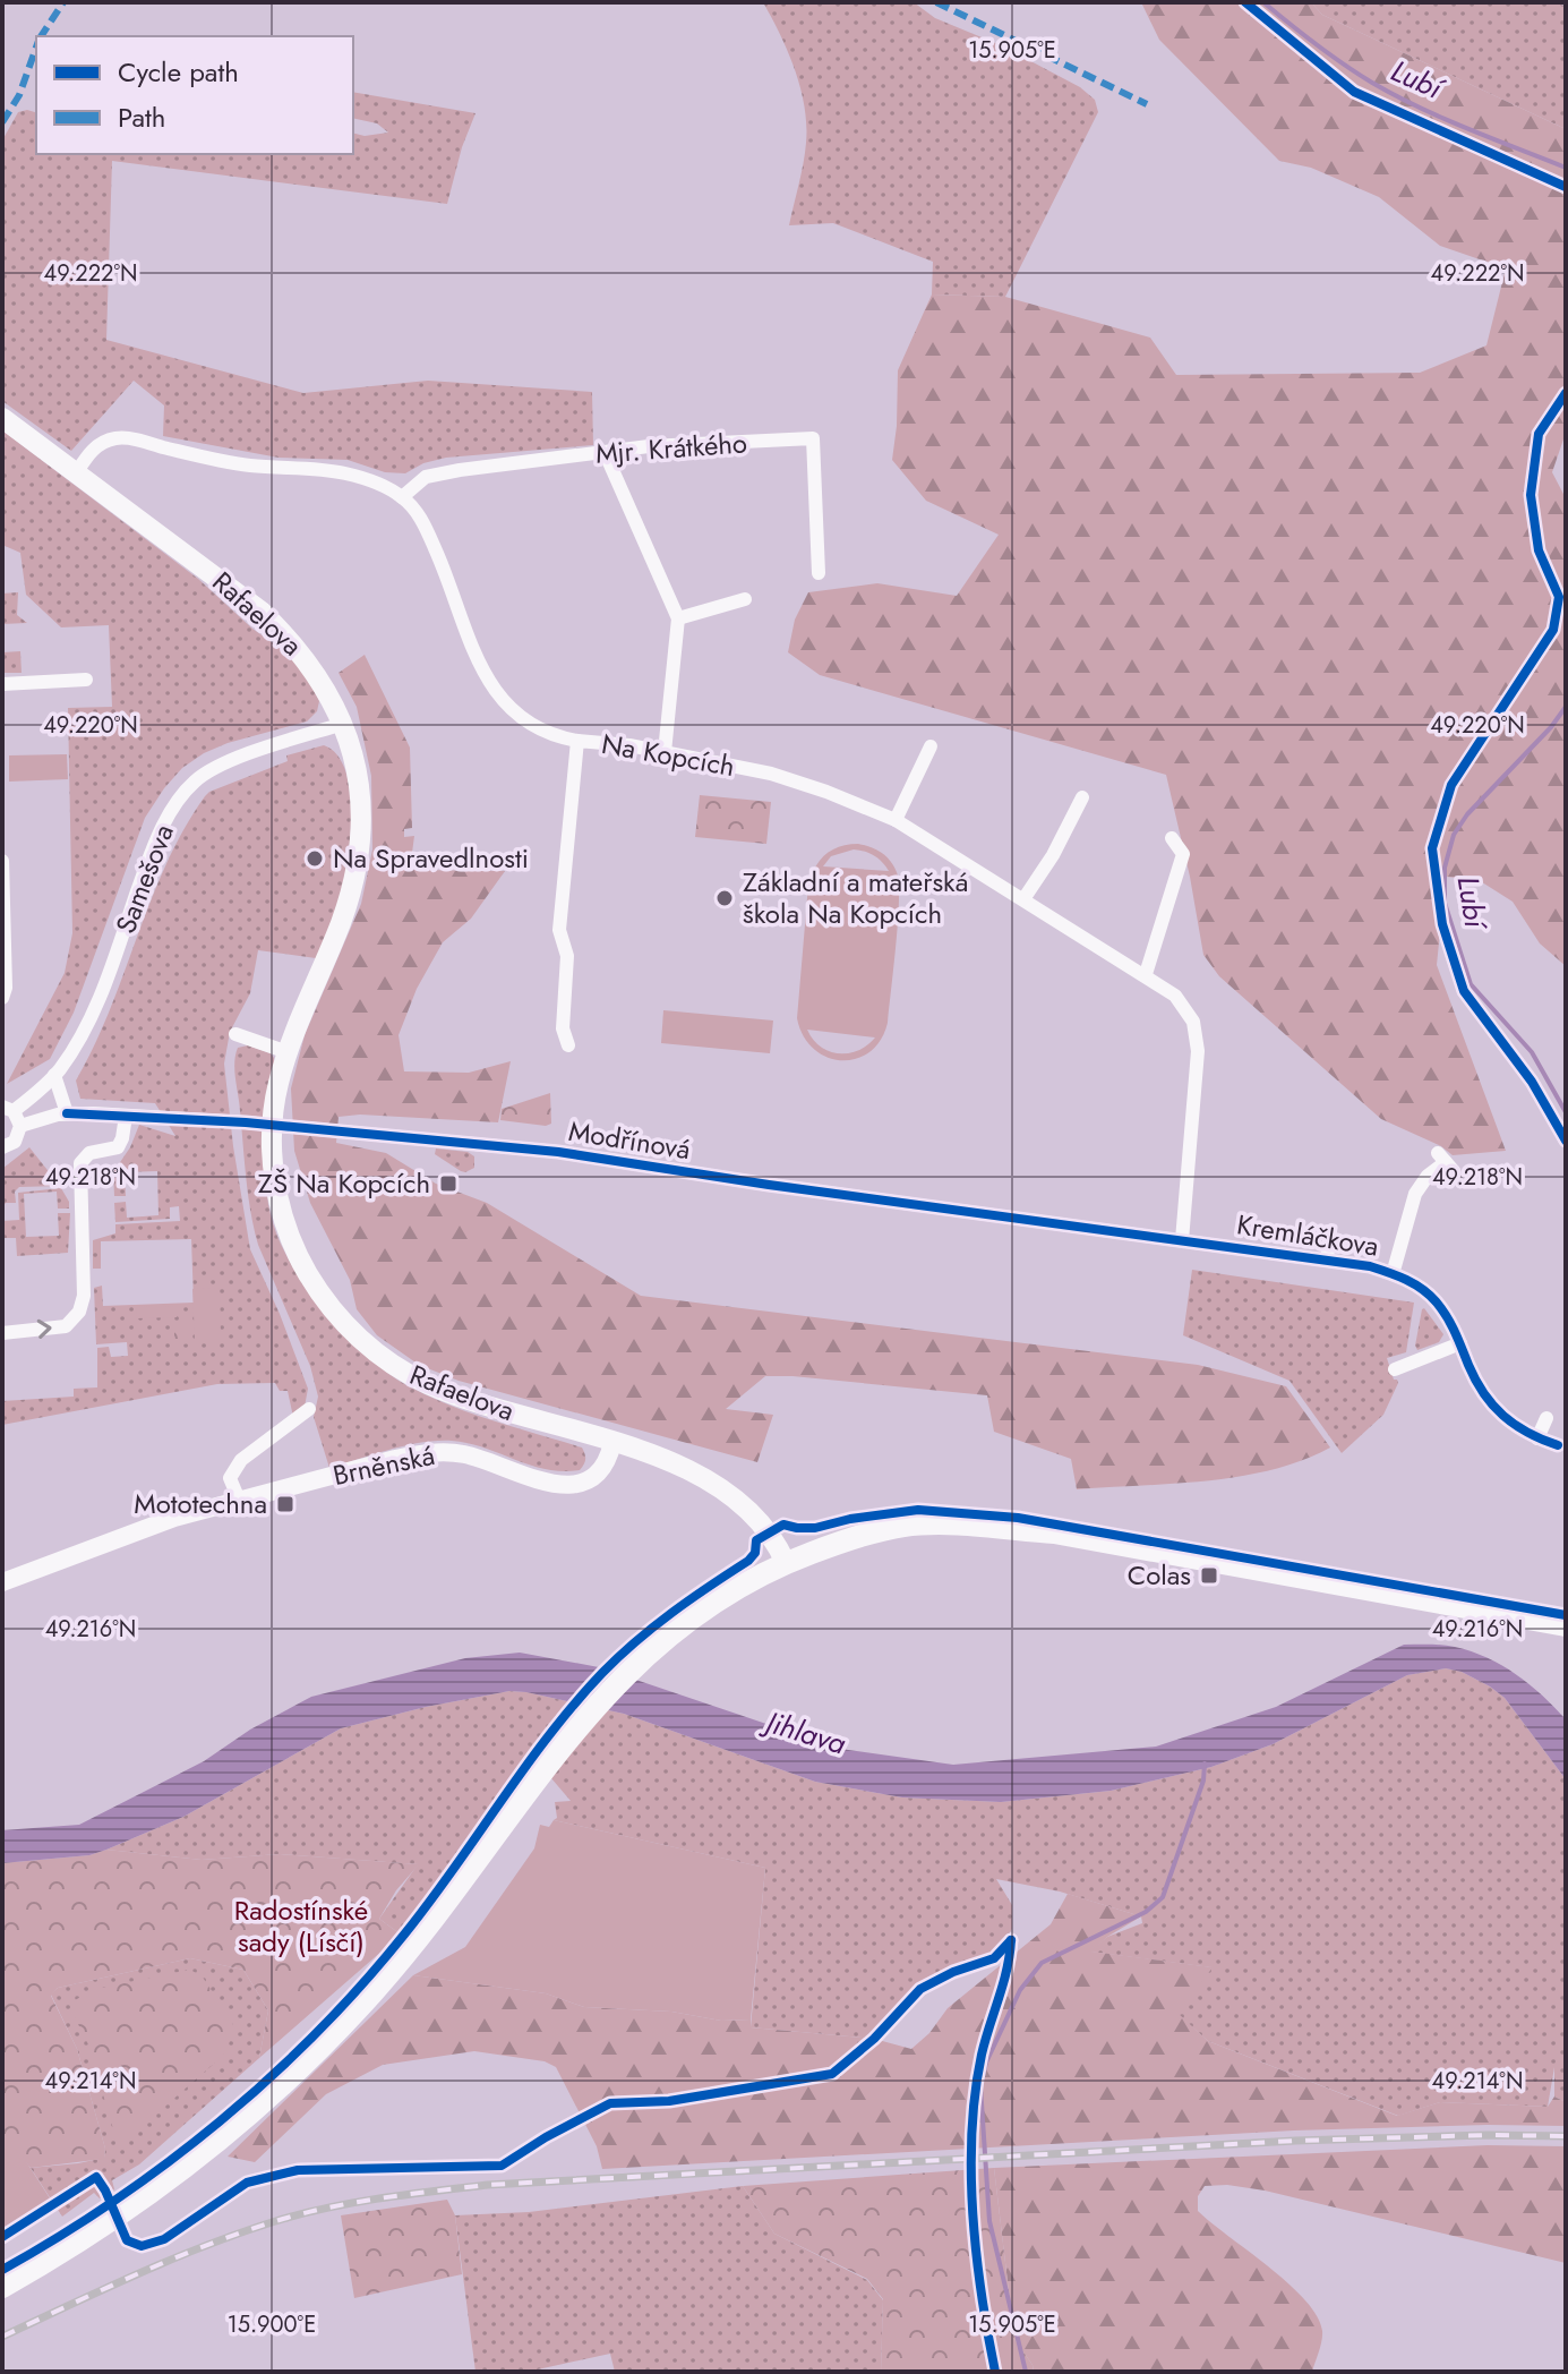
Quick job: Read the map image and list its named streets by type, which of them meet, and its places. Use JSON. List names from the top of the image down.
{
  "streets": {
    "main road": ["Rafaelova"],
    "street": [
      "Mjr. Krátkého",
      "Na Kopcích",
      "Samešova",
      "Modřínová",
      "Kremláčkova",
      "Brněnská"
    ]
  },
  "crossings": [
    ["Rafaelova", "Samešova"],
    ["Rafaelova", "Brněnská"],
    ["Na Kopcích", "Modřínová"],
    ["Na Kopcích", "Kremláčkova"],
    ["Samešova", "Modřínová"],
    ["Modřínová", "Kremláčkova"]
  ],
  "water": ["Lubí", "Jihlava"],
  "parks": ["Radostínské sady (Lísčí)"],
  "places": {
    "other": ["Na Spravedlnosti", "Základní a mateřská škola Na Kopcích"],
    "transit": ["ZŠ Na Kopcích", "Mototechna", "Colas"]
  },
  "legend": ["Cycle path", "Path"],
  "coordinates": [
    "15.905°E",
    "49.222°N",
    "49.220°N",
    "49.218°N",
    "49.216°N",
    "49.214°N",
    "15.900°E"
  ]
}
